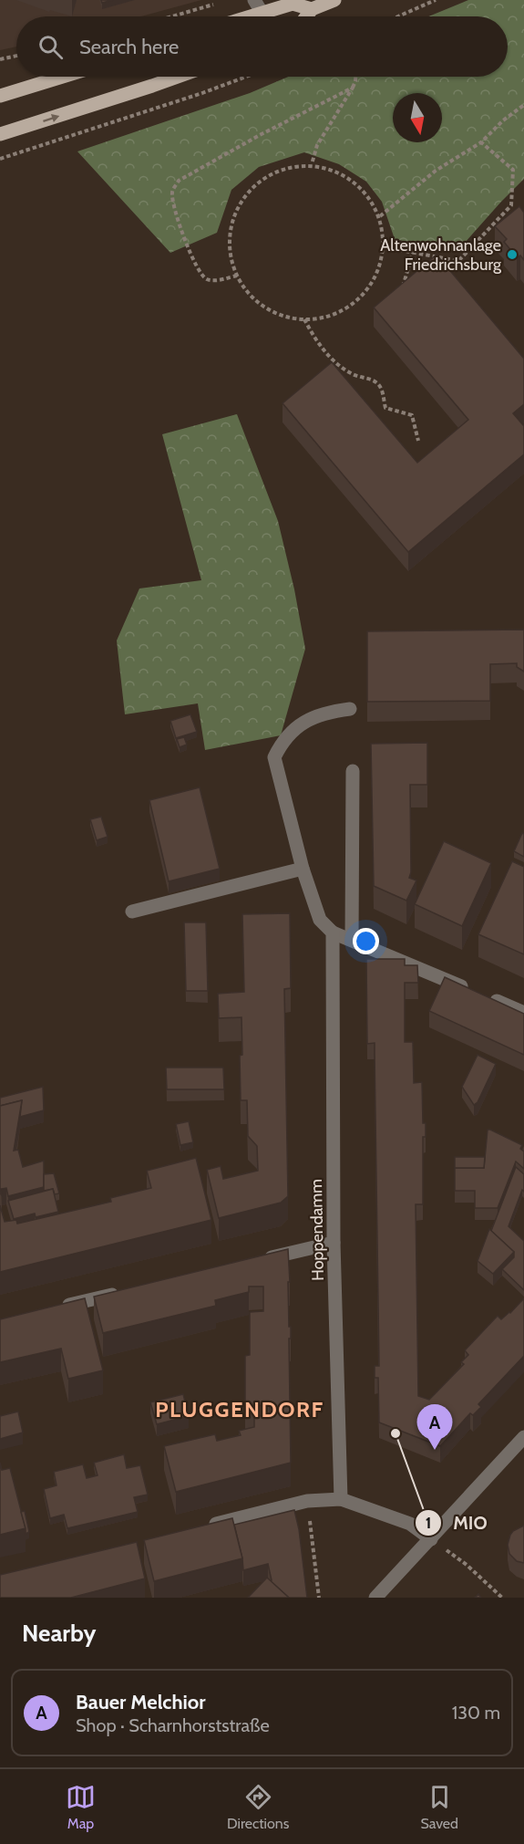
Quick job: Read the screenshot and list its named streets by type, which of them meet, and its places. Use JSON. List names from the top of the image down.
{
  "streets": {
    "street": ["Hoppendamm"]
  },
  "districts": ["PLUGGENDORF"],
  "places": ["Altenwohnanlage Friedrichsburg", "MIO"],
  "north": "bottom",
  "page": {
    "search": "Search here",
    "pins": "A",
    "heading": "Nearby",
    "list": [
      {
        "mark": "A",
        "name": "Bauer Melchior",
        "note": "Shop · Scharnhorststraße",
        "value": "130 m"
      }
    ],
    "nav": ["Map", "Directions", "Saved"]
  }
}
